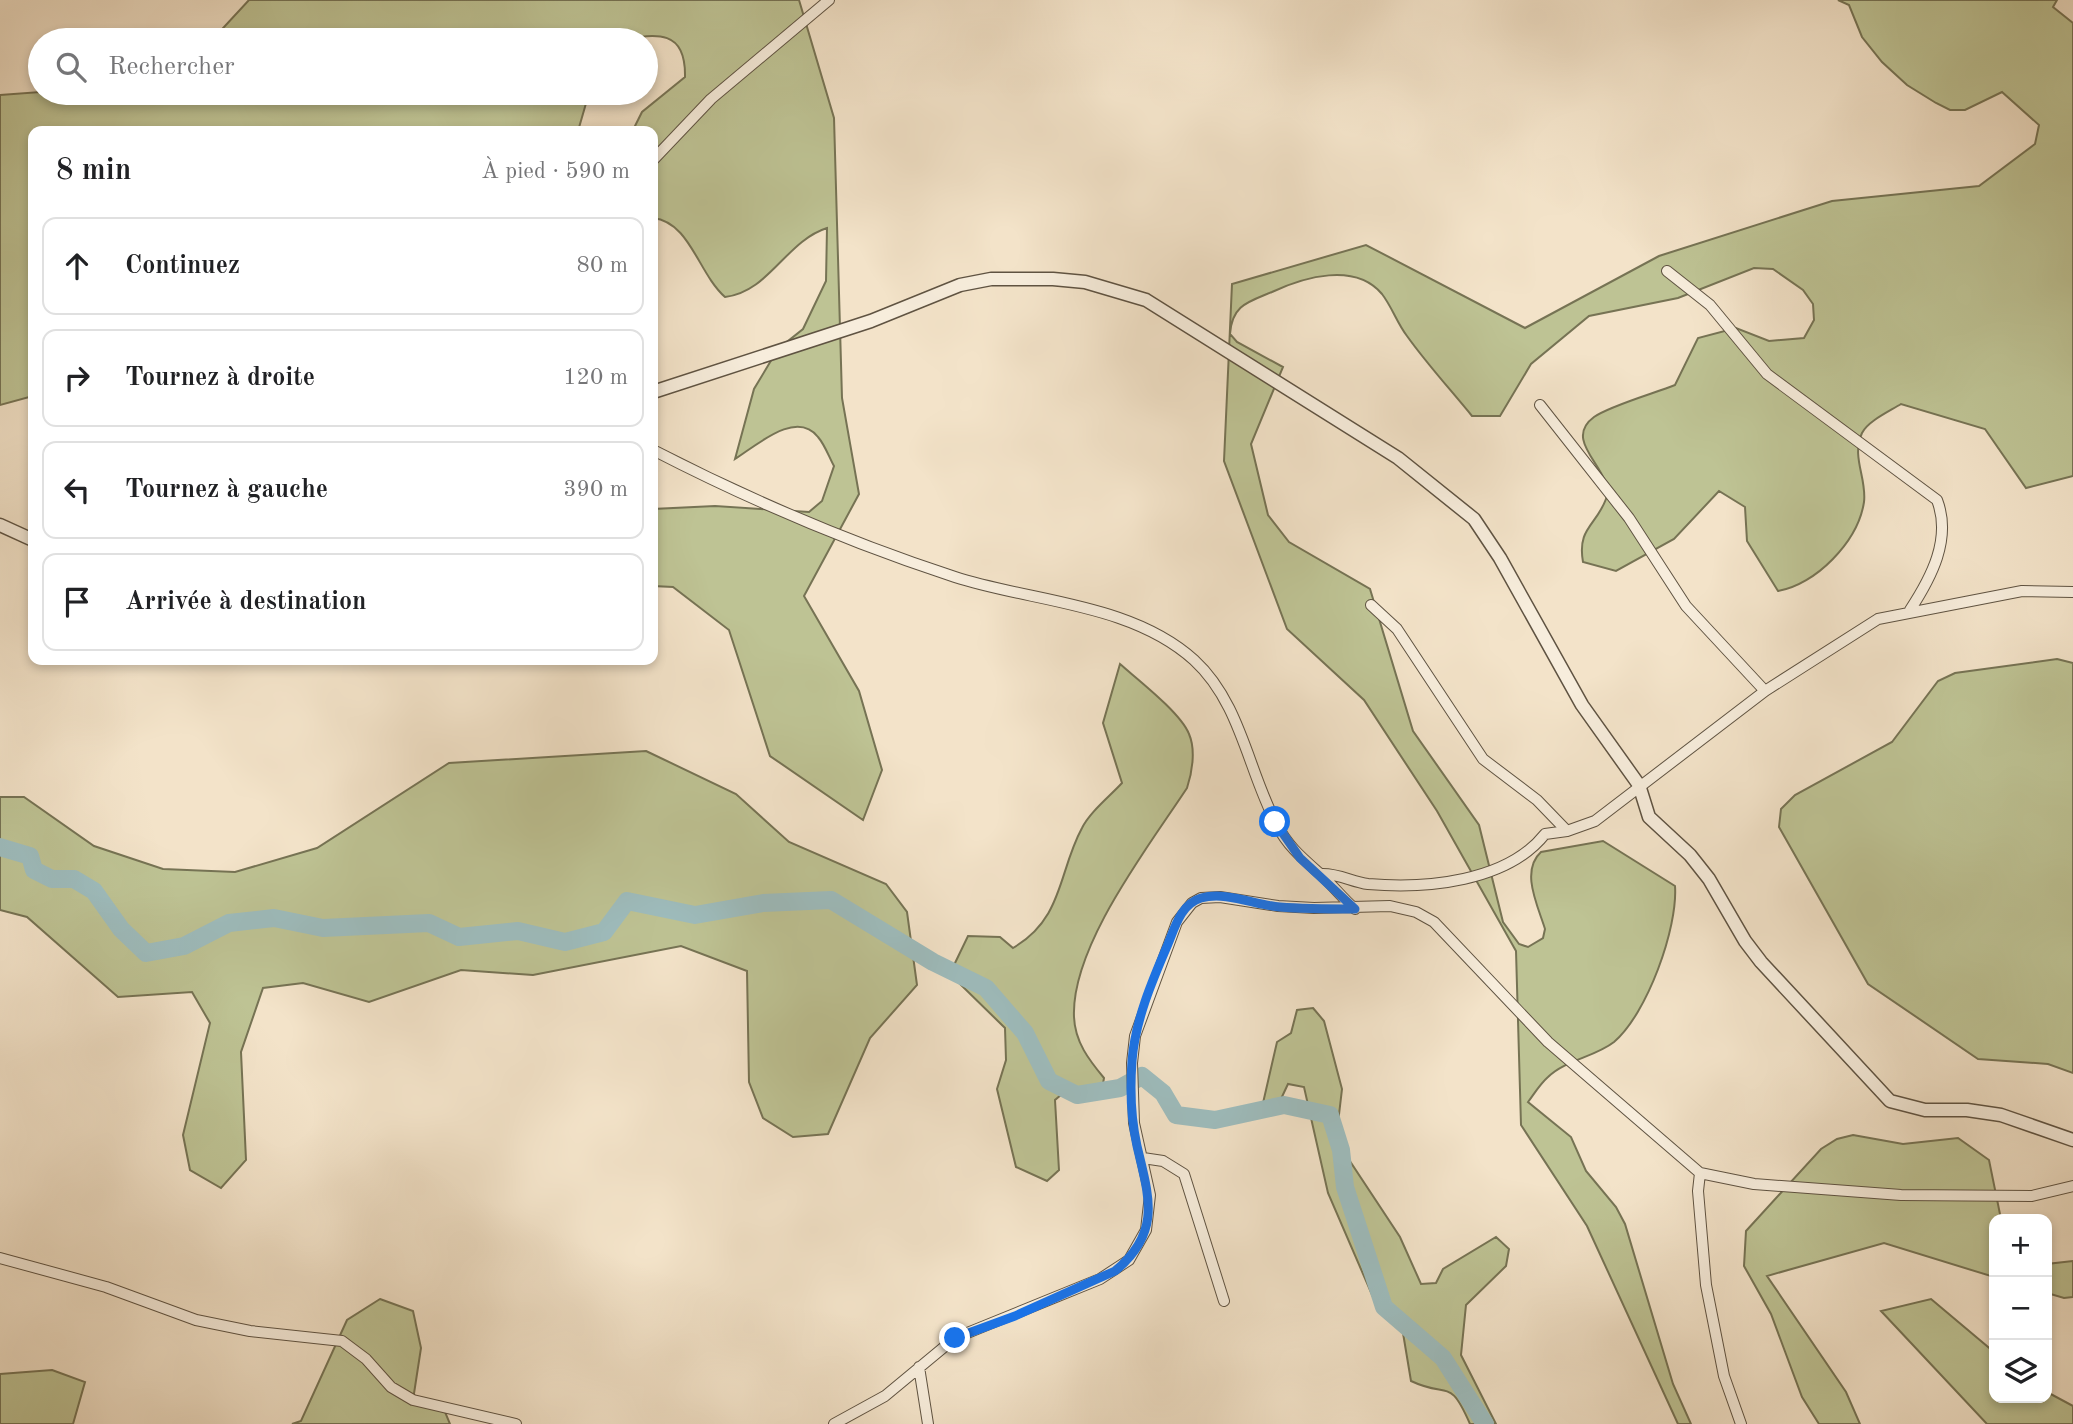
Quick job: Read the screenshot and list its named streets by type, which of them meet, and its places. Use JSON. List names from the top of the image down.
{
  "page": {
    "search": "Rechercher",
    "heading": ["8 min", "À pied · 590 m"],
    "list": [
      ["Continuez", "80 m"],
      ["Tournez à droite", "120 m"],
      ["Tournez à gauche", "390 m"],
      "Arrivée à destination"
    ],
    "map_buttons": ["+", "−"]
  }
}
